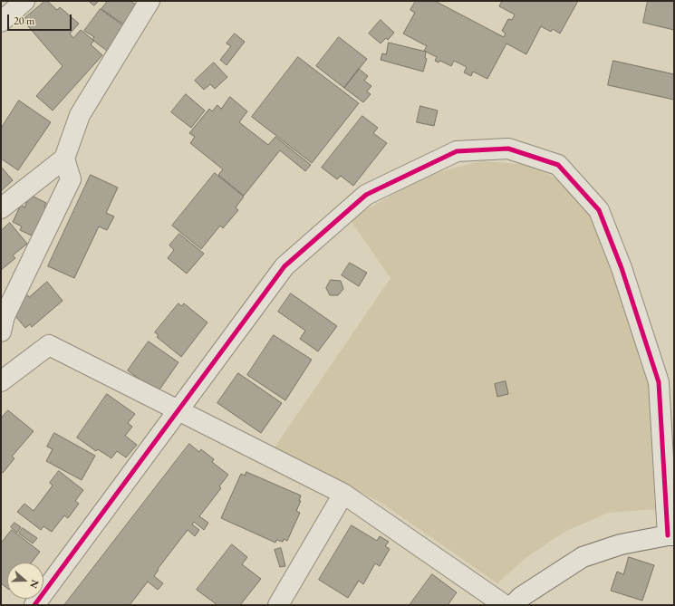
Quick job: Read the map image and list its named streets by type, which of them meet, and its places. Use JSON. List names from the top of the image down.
{
  "scale_bar": "20 m",
  "north": "right"
}
